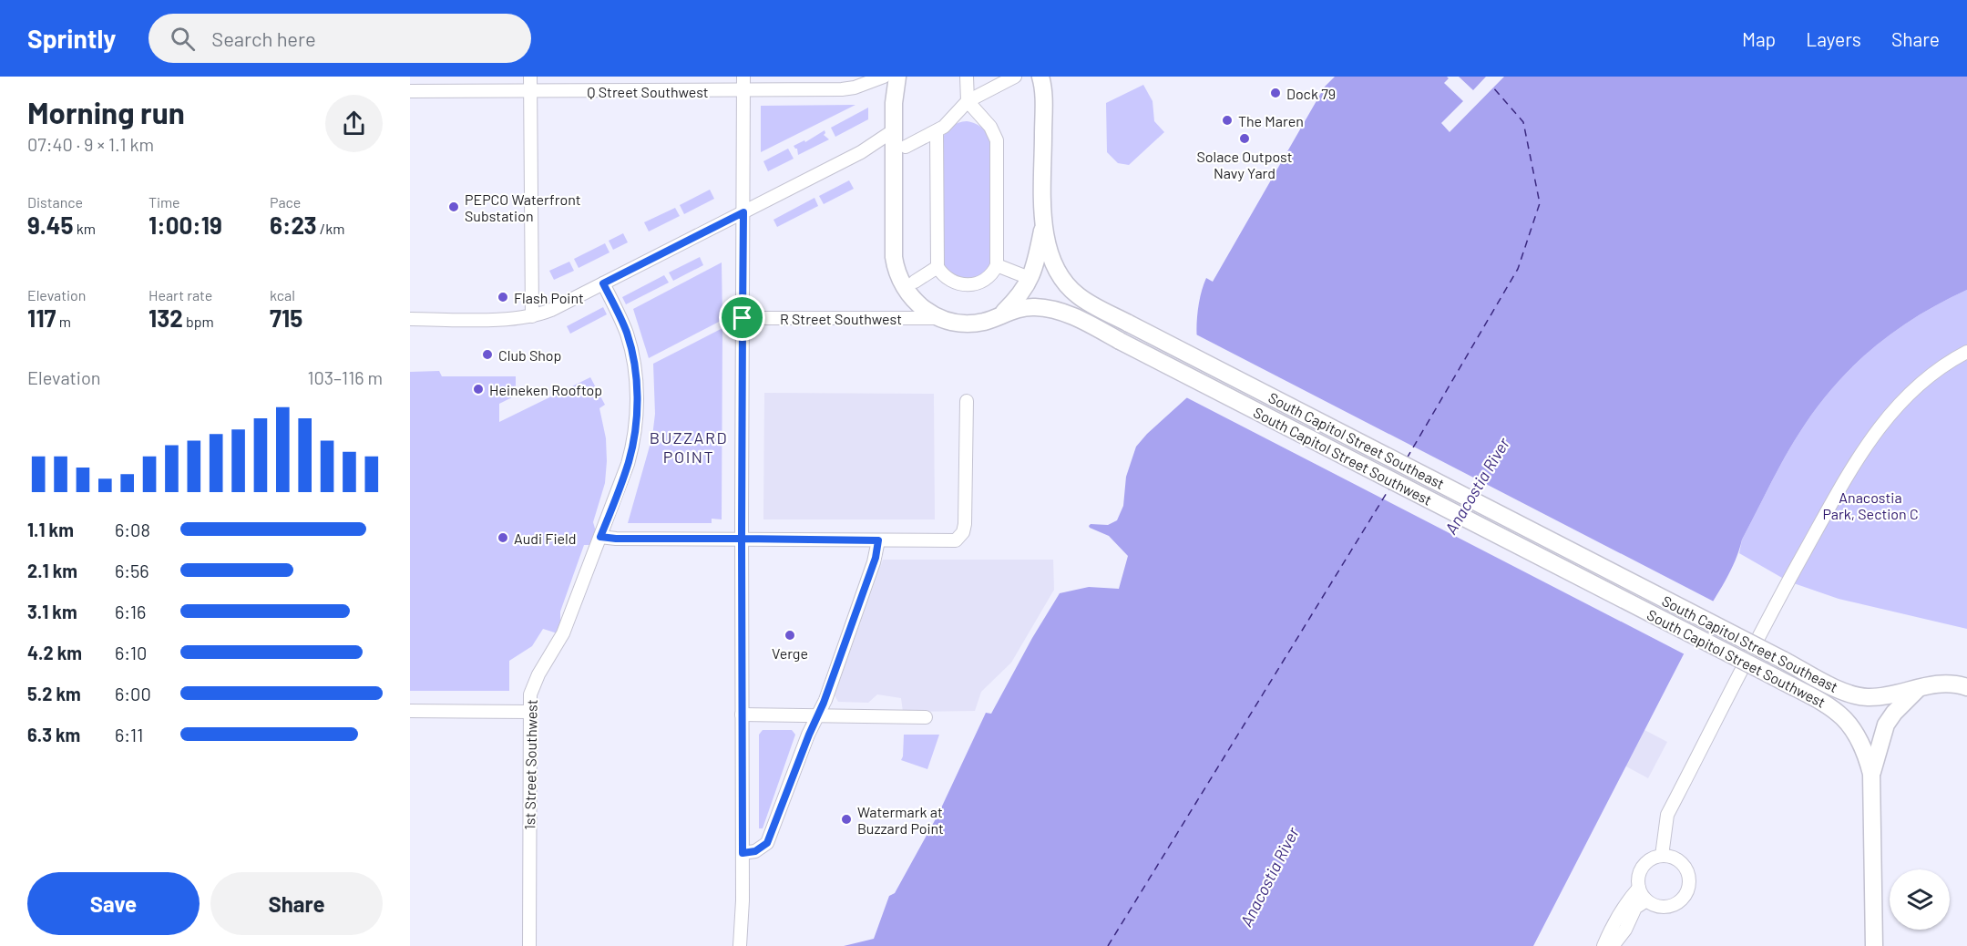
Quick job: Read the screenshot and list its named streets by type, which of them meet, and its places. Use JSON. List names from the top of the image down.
{
  "streets": {
    "main road": ["South Capitol Street Southeast", "South Capitol Street Southwest"],
    "street": ["Q Street Southwest", "R Street Southwest", "1st Street Southwest"]
  },
  "crossings": [
    ["R Street Southwest", "South Capitol Street Southwest"]
  ],
  "districts": ["BUZZARD POINT"],
  "water": ["Anacostia River"],
  "parks": ["Anacostia Park, Section C"],
  "places": [
    "Dock 79",
    "The Maren",
    "Solace Outpost Navy Yard",
    "PEPCO Waterfront Substation",
    "Flash Point",
    "Club Shop",
    "Heineken Rooftop",
    "Audi Field",
    "Verge",
    "Watermark at Buzzard Point"
  ],
  "page": {
    "header": "Sprintly",
    "search": "Search here",
    "nav": ["Map", "Layers", "Share"],
    "heading": ["Morning run", "07:40 · 9 × 1.1 km"],
    "stats": [
      ["Distance", "9.45 km"],
      ["Time", "1:00:19"],
      ["Pace", "6:23 /km"],
      ["Elevation", "117 m"],
      ["Heart rate", "132 bpm"],
      ["kcal", "715"]
    ],
    "chart": ["Elevation", "103–116 m"],
    "list": [
      {
        "name": "1.1 km",
        "note": "6:08"
      },
      {
        "name": "2.1 km",
        "note": "6:56"
      },
      {
        "name": "3.1 km",
        "note": "6:16"
      },
      {
        "name": "4.2 km",
        "note": "6:10"
      },
      {
        "name": "5.2 km",
        "note": "6:00"
      },
      {
        "name": "6.3 km",
        "note": "6:11"
      }
    ],
    "buttons": ["Save", "Share"]
  }
}
